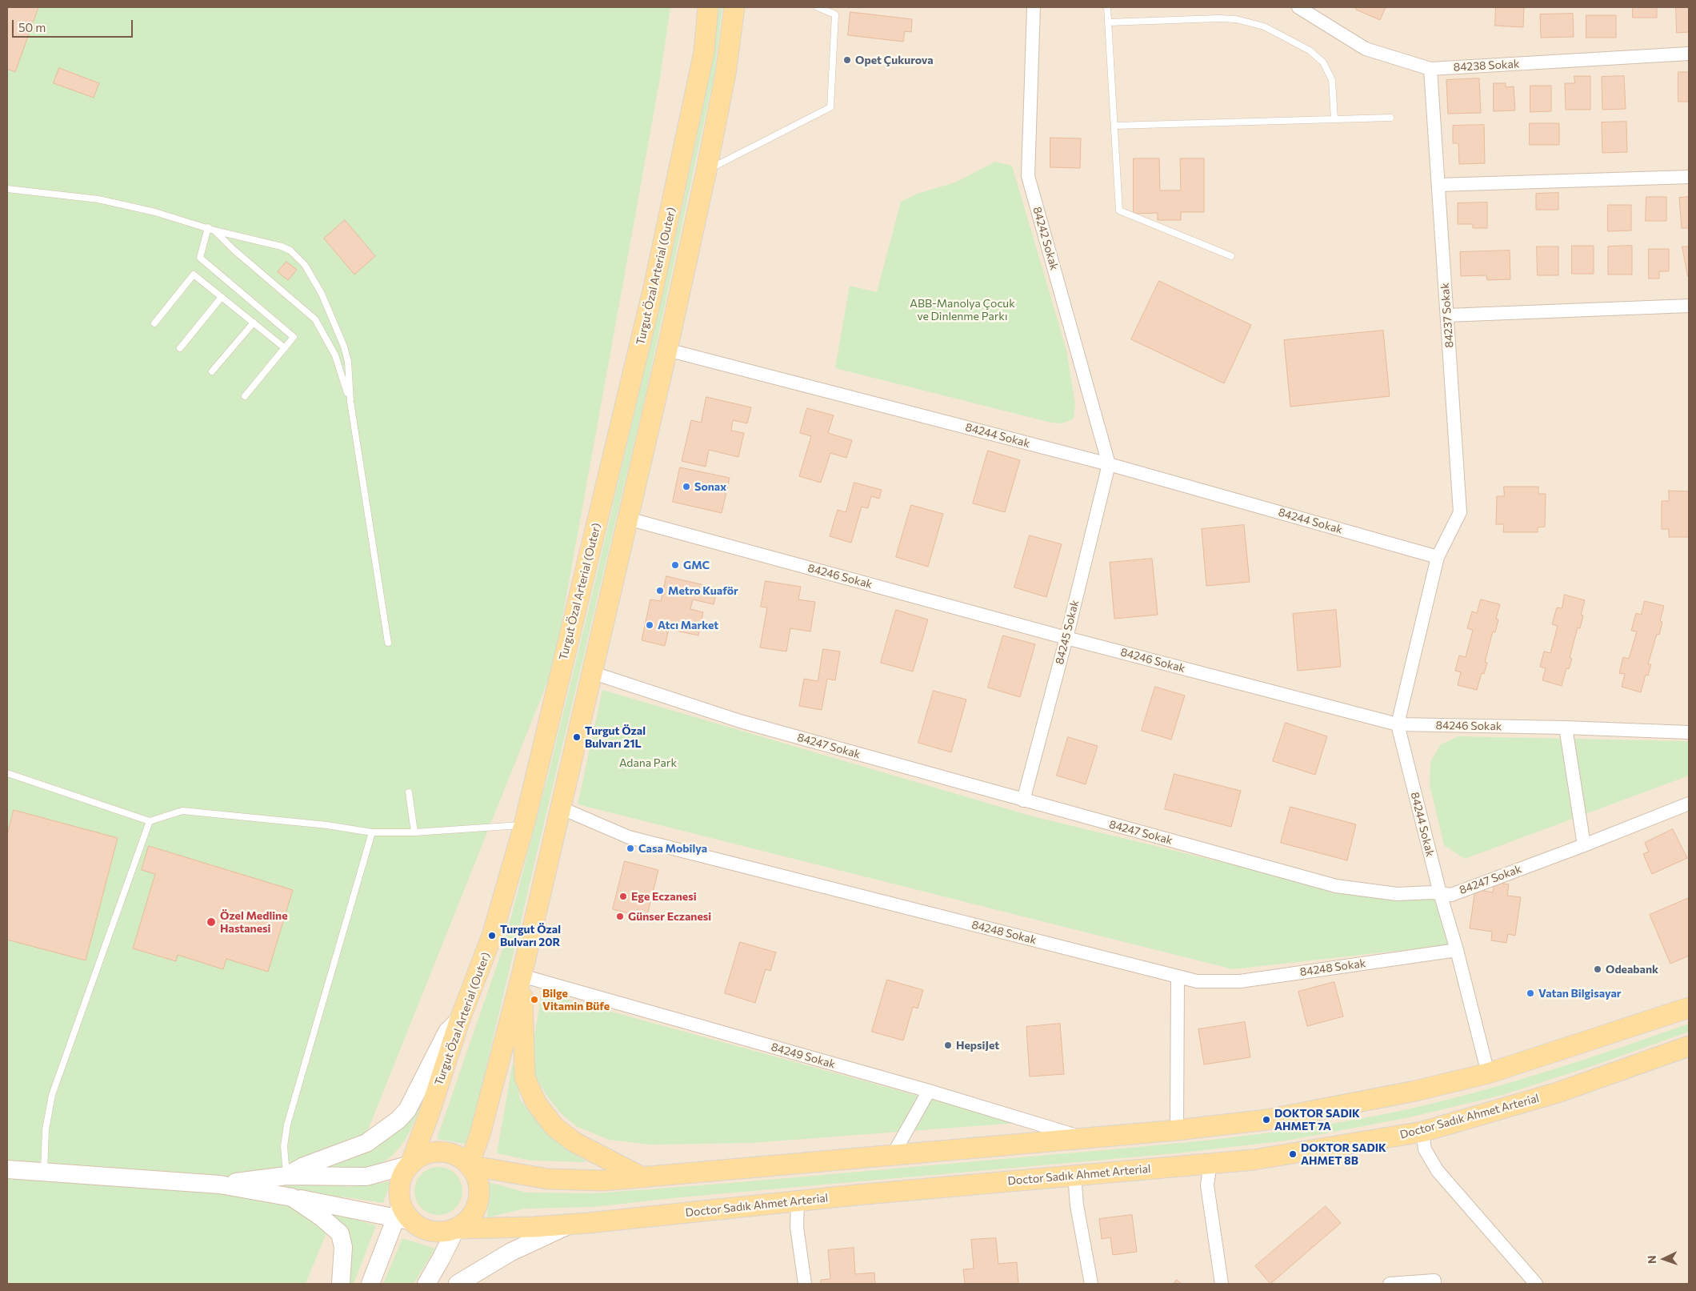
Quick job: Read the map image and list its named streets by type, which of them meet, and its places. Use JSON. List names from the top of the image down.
{
  "streets": {
    "main road": ["Turgut Özal Arterial (Outer)", "Doctor Sadık Ahmet Arterial"],
    "street": [
      "84238 Sokak",
      "84242 Sokak",
      "84237 Sokak",
      "84244 Sokak",
      "84246 Sokak",
      "84245 Sokak",
      "84247 Sokak",
      "84248 Sokak",
      "84249 Sokak"
    ]
  },
  "crossings": [
    ["84238 Sokak", "84237 Sokak"],
    ["84242 Sokak", "84244 Sokak"],
    ["84242 Sokak", "84245 Sokak"],
    ["Turgut Özal Arterial (Outer)", "Doctor Sadık Ahmet Arterial"],
    ["84237 Sokak", "84244 Sokak"],
    ["84244 Sokak", "84246 Sokak"],
    ["84244 Sokak", "84245 Sokak"],
    ["84244 Sokak", "84247 Sokak"],
    ["84244 Sokak", "84248 Sokak"],
    ["84246 Sokak", "84245 Sokak"],
    ["84245 Sokak", "84247 Sokak"]
  ],
  "parks": ["ABB-Manolya Çocuk ve Dinlenme Parkı", "Adana Park"],
  "places": [
    "Opet Çukurova",
    "Sonax",
    "GMC",
    "Metro Kuaför",
    "Atcı Market",
    "Turgut Özal Bulvarı 21L",
    "Casa Mobilya",
    "Ege Eczanesi",
    "Günser Eczanesi",
    "Özel Medline Hastanesi",
    "Turgut Özal Bulvarı 20R",
    "Odeabank",
    "Vatan Bilgisayar",
    "Bilge Vitamin Büfe",
    "HepsiJet",
    "DOKTOR SADIK AHMET 7A",
    "DOKTOR SADIK AHMET 8B"
  ],
  "scale_bar": "50 m",
  "north": "left"
}
